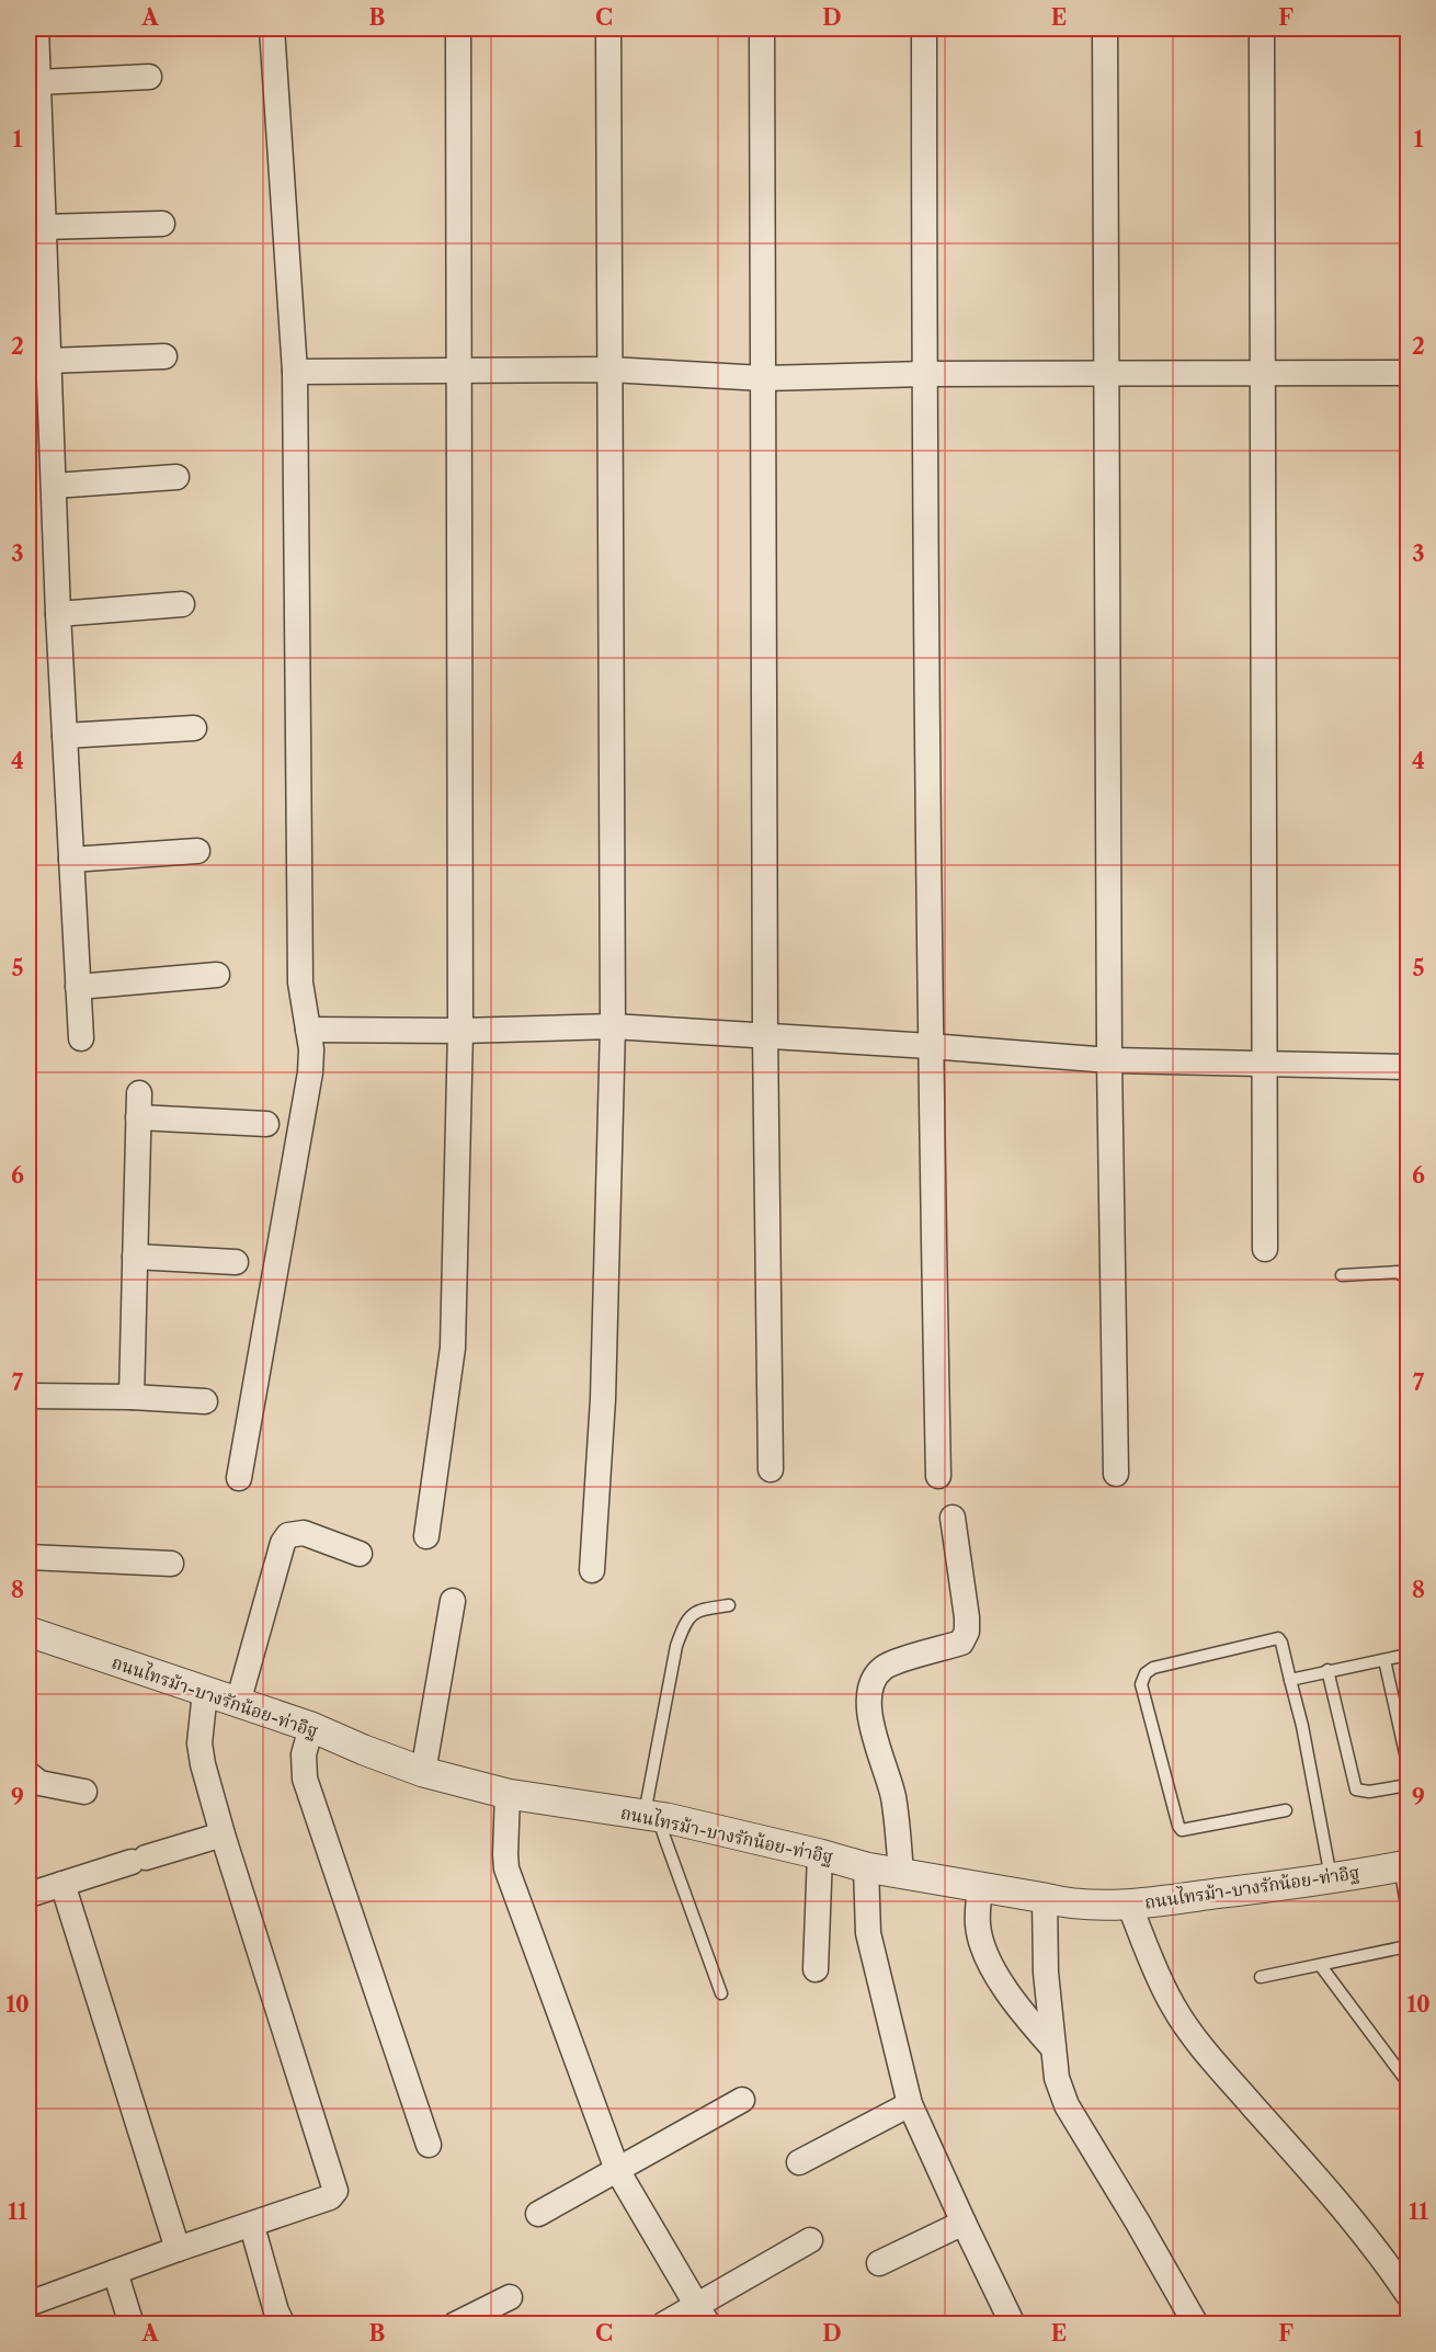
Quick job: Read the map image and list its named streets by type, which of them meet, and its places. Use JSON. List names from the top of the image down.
{
  "streets": {
    "street": ["ถนนไทรม้า-บางรักน้อย-ท่าอิฐ"]
  },
  "grid": {
    "columns": [
      "A",
      "B",
      "C",
      "D",
      "E",
      "F"
    ],
    "rows": [
      "1",
      "2",
      "3",
      "4",
      "5",
      "6",
      "7",
      "8",
      "9",
      "10",
      "11"
    ]
  }
}
